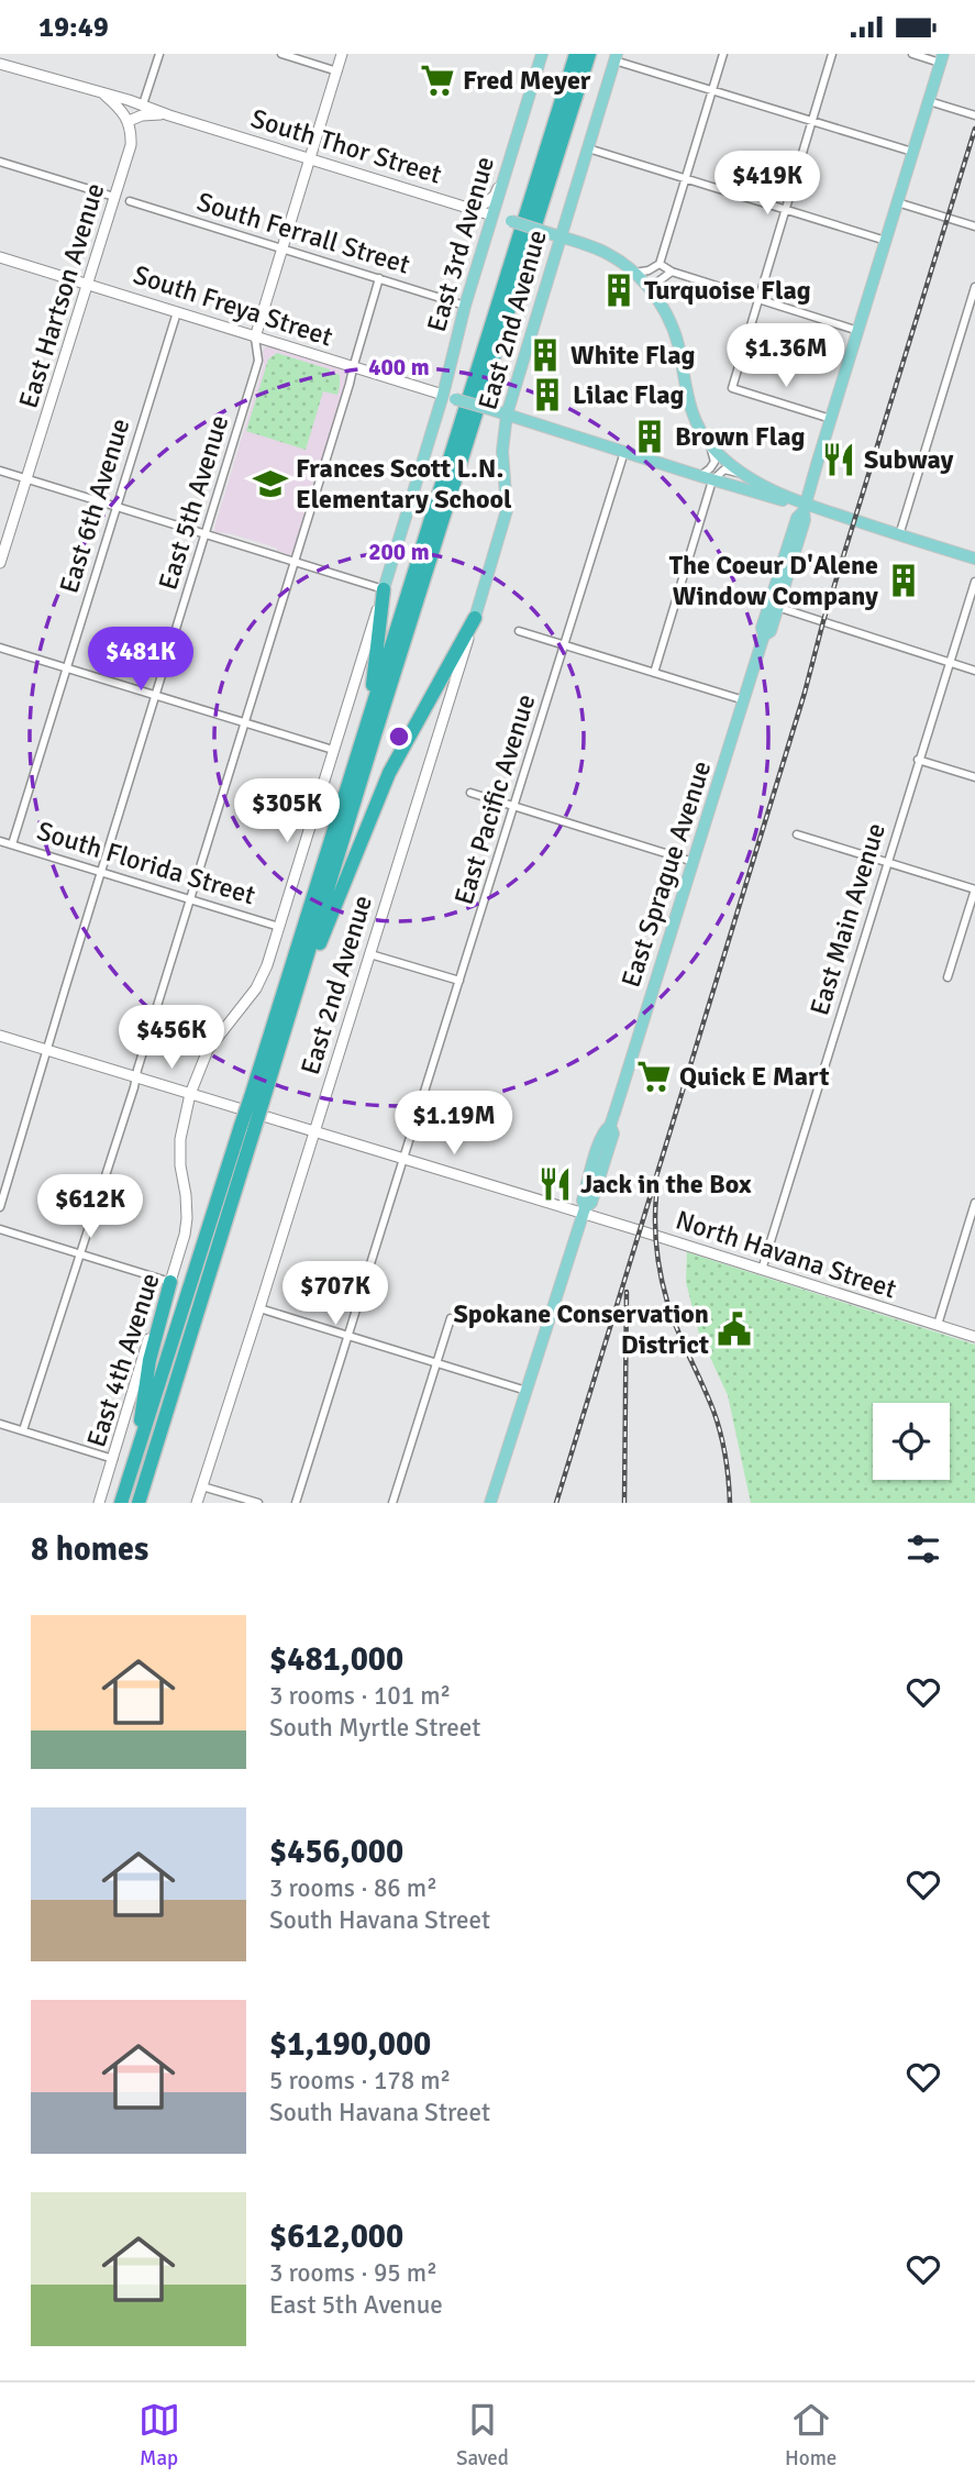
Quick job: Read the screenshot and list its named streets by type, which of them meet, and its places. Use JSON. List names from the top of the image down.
{
  "streets": {
    "main road": [
      "South Thor Street",
      "East 3rd Avenue",
      "South Freya Street",
      "East 2nd Avenue",
      "East Sprague Avenue"
    ],
    "street": [
      "South Ferrall Street",
      "East Hartson Avenue",
      "East 5th Avenue",
      "East 6th Avenue",
      "East Pacific Avenue",
      "South Florida Street",
      "East Main Avenue",
      "North Havana Street",
      "East 4th Avenue"
    ]
  },
  "crossings": [
    ["South Thor Street", "East 3rd Avenue"],
    ["South Thor Street", "East 2nd Avenue"],
    ["South Thor Street", "East 5th Avenue"],
    ["South Ferrall Street", "East 3rd Avenue"],
    ["South Ferrall Street", "East 5th Avenue"],
    ["East 3rd Avenue", "South Freya Street"],
    ["East 3rd Avenue", "South Florida Street"],
    ["East 3rd Avenue", "North Havana Street"],
    ["East 3rd Avenue", "East 4th Avenue"],
    ["East Hartson Avenue", "South Freya Street"],
    ["South Freya Street", "East 2nd Avenue"],
    ["South Freya Street", "East 5th Avenue"],
    ["South Freya Street", "East 6th Avenue"],
    ["South Freya Street", "East Pacific Avenue"],
    ["South Freya Street", "East Sprague Avenue"],
    ["East 2nd Avenue", "North Havana Street"],
    ["East 5th Avenue", "South Florida Street"],
    ["East 5th Avenue", "North Havana Street"],
    ["East 6th Avenue", "South Florida Street"],
    ["East Pacific Avenue", "North Havana Street"],
    ["East Sprague Avenue", "North Havana Street"],
    ["East Main Avenue", "North Havana Street"],
    ["North Havana Street", "East 4th Avenue"]
  ],
  "places": {
    "supermarket": ["Fred Meyer", "Quick E Mart"],
    "building": [
      "Turquoise Flag",
      "White Flag",
      "Lilac Flag",
      "Brown Flag",
      "The Coeur D'Alene Window Company"
    ],
    "restaurant": ["Subway", "Jack in the Box"],
    "school or university": ["Frances Scott L.N. Elementary School"],
    "public building": ["Spokane Conservation District"]
  },
  "page": {
    "status": "19:49",
    "price": [
      "$419K",
      "$1.36M",
      "$481K",
      "$305K",
      "$456K",
      "$1.19M",
      "$612K",
      "$707K"
    ],
    "heading": "8 homes",
    "list": [
      {
        "name": "$481,000",
        "note": "3 rooms · 101 m² · South Myrtle Street"
      },
      {
        "name": "$456,000",
        "note": "3 rooms · 86 m² · South Havana Street"
      },
      {
        "name": "$1,190,000",
        "note": "5 rooms · 178 m² · South Havana Street"
      },
      {
        "name": "$612,000",
        "note": "3 rooms · 95 m² · East 5th Avenue"
      }
    ],
    "tabs": ["Map", "Saved", "Home"]
  },
  "rings": ["400 m", "200 m"]
}
